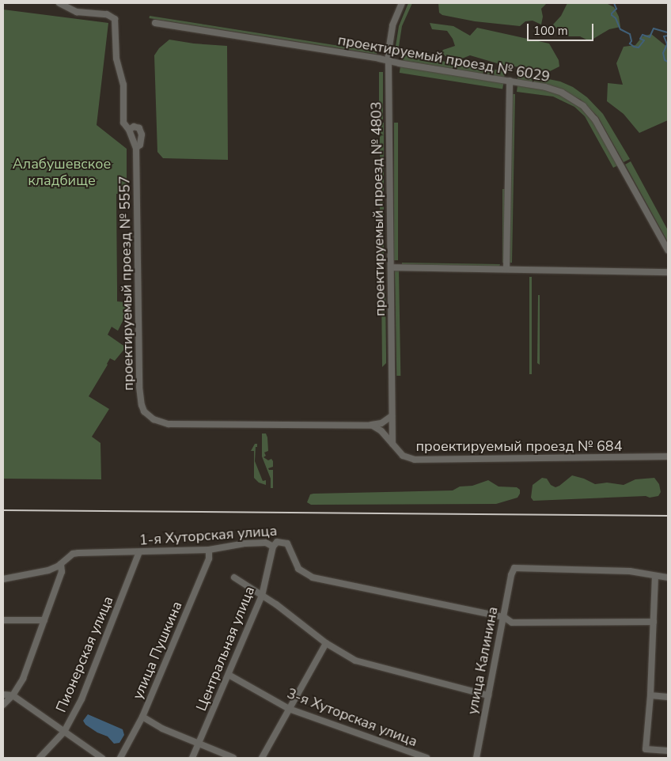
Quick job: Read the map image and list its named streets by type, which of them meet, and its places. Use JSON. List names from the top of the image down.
{
  "streets": {
    "street": [
      "проектируемый проезд № 6029",
      "проектируемый проезд № 4803",
      "проектируемый проезд № 5557",
      "проектируемый проезд № 684",
      "1-я Хуторская улица",
      "Центральная улица",
      "улица Пушкина",
      "Пионерская улица",
      "улица Калинина",
      "3-я Хуторская улица"
    ]
  },
  "crossings": [
    ["проектируемый проезд № 6029", "проектируемый проезд № 4803"],
    ["проектируемый проезд № 4803", "проектируемый проезд № 684"],
    ["проектируемый проезд № 5557", "проектируемый проезд № 684"],
    ["1-я Хуторская улица", "Центральная улица"],
    ["1-я Хуторская улица", "улица Пушкина"],
    ["1-я Хуторская улица", "Пионерская улица"],
    ["1-я Хуторская улица", "улица Калинина"],
    ["Центральная улица", "3-я Хуторская улица"]
  ],
  "parks": ["Алабушевское кладбище"],
  "scale_bar": "100 m"
}
